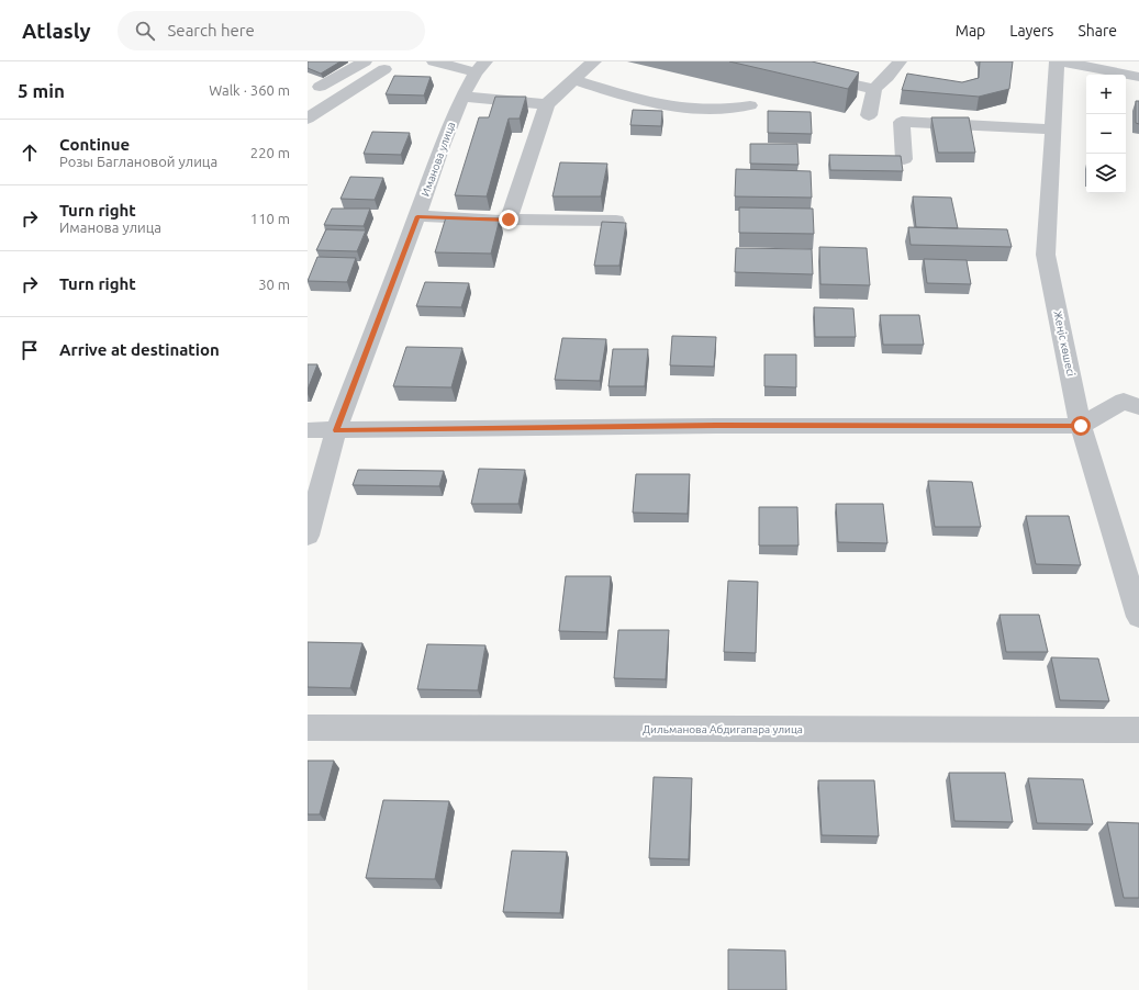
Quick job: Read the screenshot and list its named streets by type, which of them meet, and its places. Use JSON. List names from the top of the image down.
{
  "streets": {
    "street": ["Иманова улица", "Жеңіс көшесі", "Дильманова Абдигапара улица"]
  },
  "page": {
    "header": "Atlasly",
    "search": "Search here",
    "nav": ["Map", "Layers", "Share"],
    "heading": ["5 min", "Walk · 360 m"],
    "map_buttons": ["+", "−"],
    "list": [
      ["Continue", "Розы Баглановой улица", "220 m"],
      ["Turn right", "Иманова улица", "110 m"],
      ["Turn right", "30 m"],
      "Arrive at destination"
    ]
  }
}
